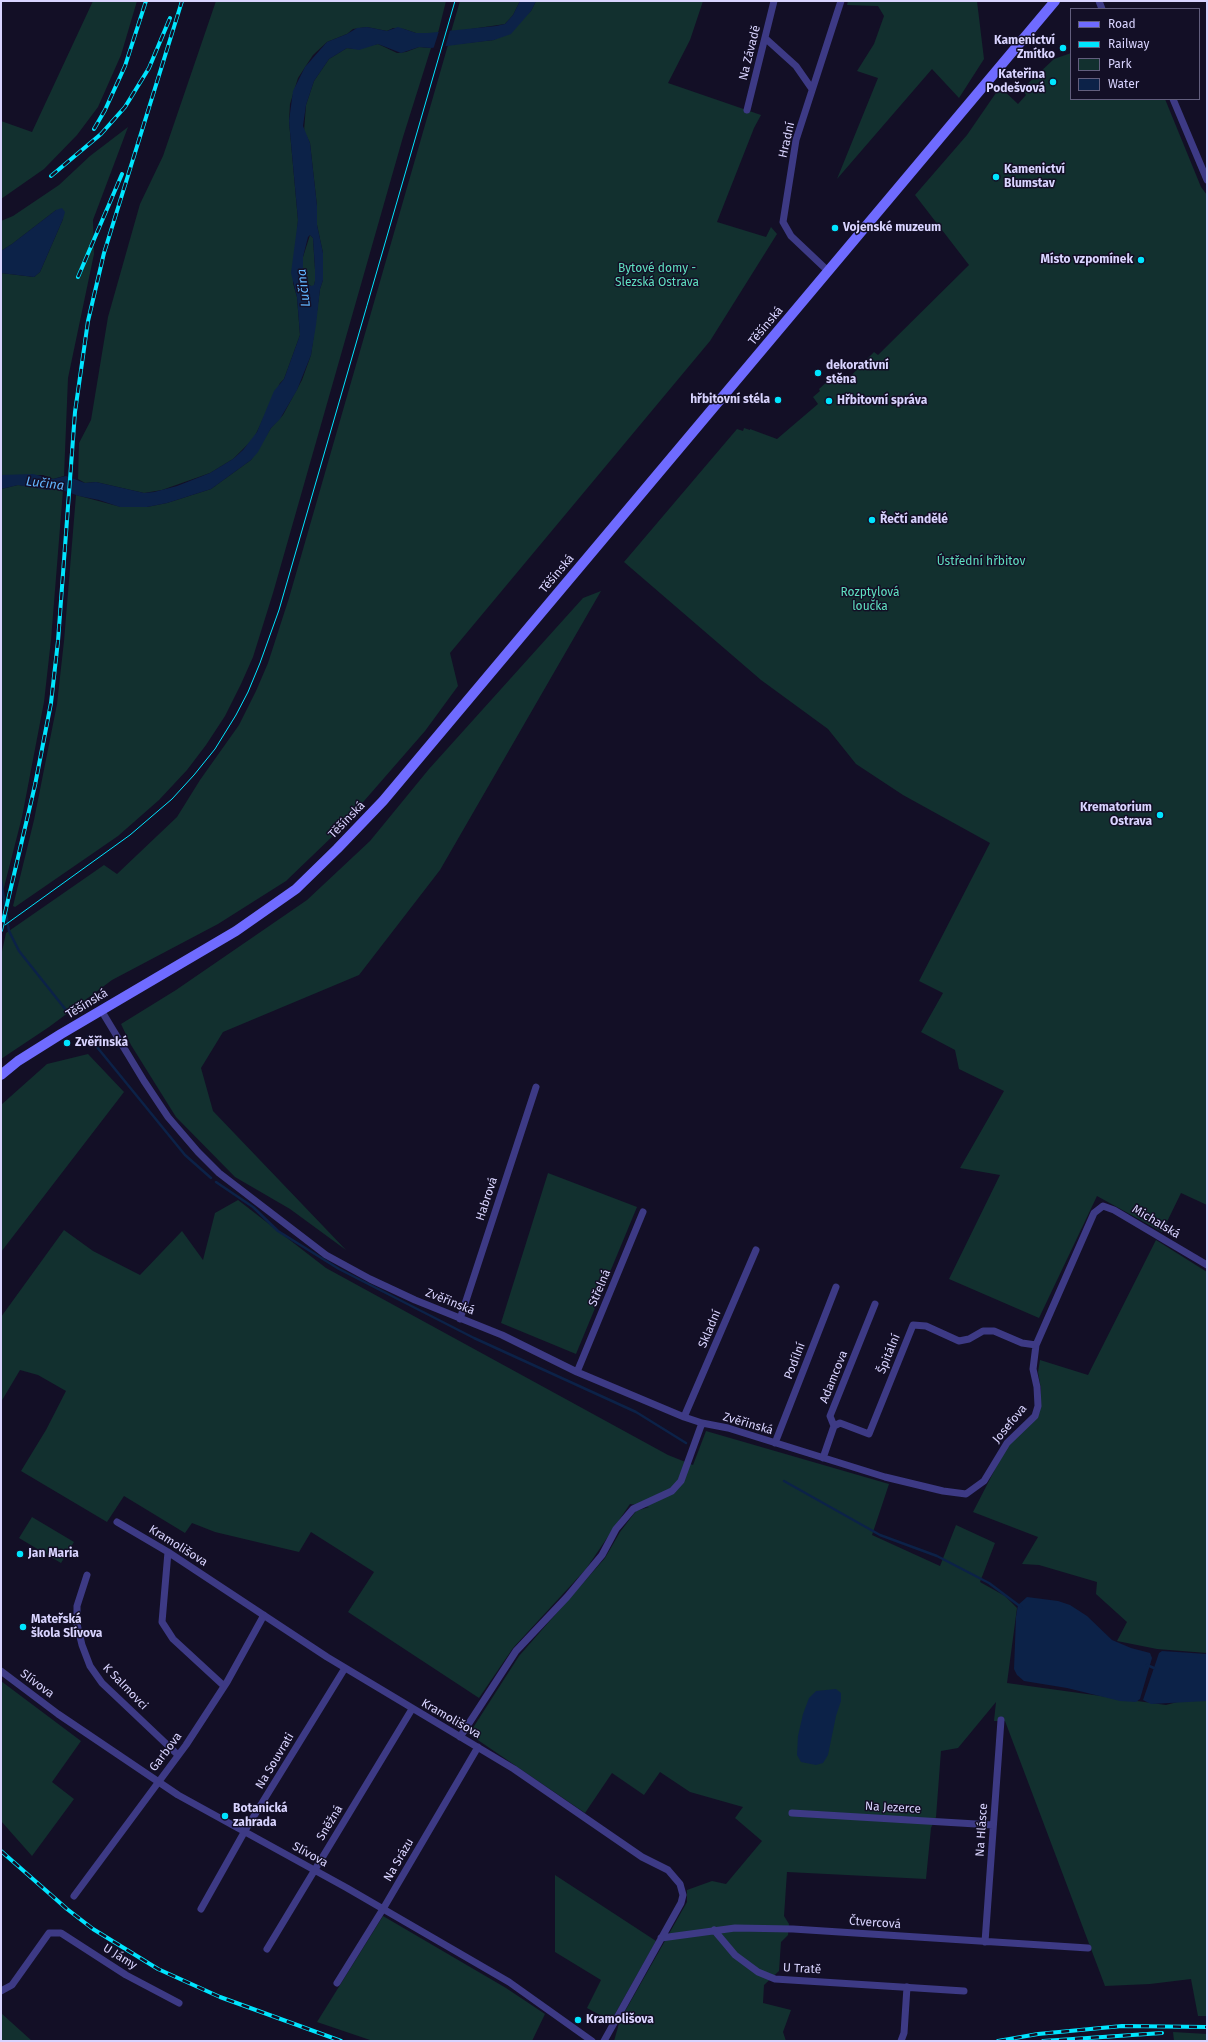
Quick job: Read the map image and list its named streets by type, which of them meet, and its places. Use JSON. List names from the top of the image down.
{
  "streets": {
    "main road": ["Těšínská"],
    "street": [
      "Na Závadě",
      "Hradní",
      "Habrová",
      "Michalská",
      "Střelná",
      "Zvěřinská",
      "Skladní",
      "Špitální",
      "Podílní",
      "Adamcova",
      "Josefova",
      "Kramolišova",
      "Slívova",
      "K Salmovci",
      "Garbova",
      "Na Souvrati",
      "Na Jezerce",
      "Sněžná",
      "Na Hlásce",
      "Na Srázu",
      "Čtvercová",
      "U Jámy",
      "U Tratě"
    ]
  },
  "crossings": [
    ["Hradní", "Těšínská"],
    ["Těšínská", "Zvěřinská"],
    ["Habrová", "Zvěřinská"],
    ["Michalská", "Josefova"],
    ["Střelná", "Zvěřinská"],
    ["Zvěřinská", "Skladní"],
    ["Zvěřinská", "Podílní"],
    ["Zvěřinská", "Adamcova"],
    ["Zvěřinská", "Josefova"],
    ["Špitální", "Adamcova"],
    ["Špitální", "Josefova"],
    ["Kramolišova", "Garbova"],
    ["Kramolišova", "Na Souvrati"],
    ["Kramolišova", "Sněžná"],
    ["Kramolišova", "Na Srázu"],
    ["Kramolišova", "Čtvercová"],
    ["Slívova", "Garbova"],
    ["Slívova", "Na Souvrati"],
    ["Slívova", "Sněžná"],
    ["Slívova", "Na Srázu"],
    ["K Salmovci", "Garbova"],
    ["Na Jezerce", "Na Hlásce"],
    ["Na Hlásce", "Čtvercová"],
    ["Čtvercová", "U Tratě"]
  ],
  "water": ["Lučina"],
  "parks": ["Bytové domy - Slezská Ostrava", "Ústřední hřbitov", "Rozptylová loučka"],
  "places": [
    "Kamenictví Zmítko",
    "Kateřina Podešvová",
    "Kamenictví Blumstav",
    "Vojenské muzeum",
    "Místo vzpomínek",
    "dekorativní stěna",
    "hřbitovní stéla",
    "Hřbitovní správa",
    "Řečtí andělé",
    "Krematorium Ostrava",
    "Zvěřinská",
    "Jan Maria",
    "Mateřská škola Slívova",
    "Botanická zahrada",
    "Kramolišova"
  ],
  "legend": [
    "Road",
    "Railway",
    "Park",
    "Water"
  ]
}
